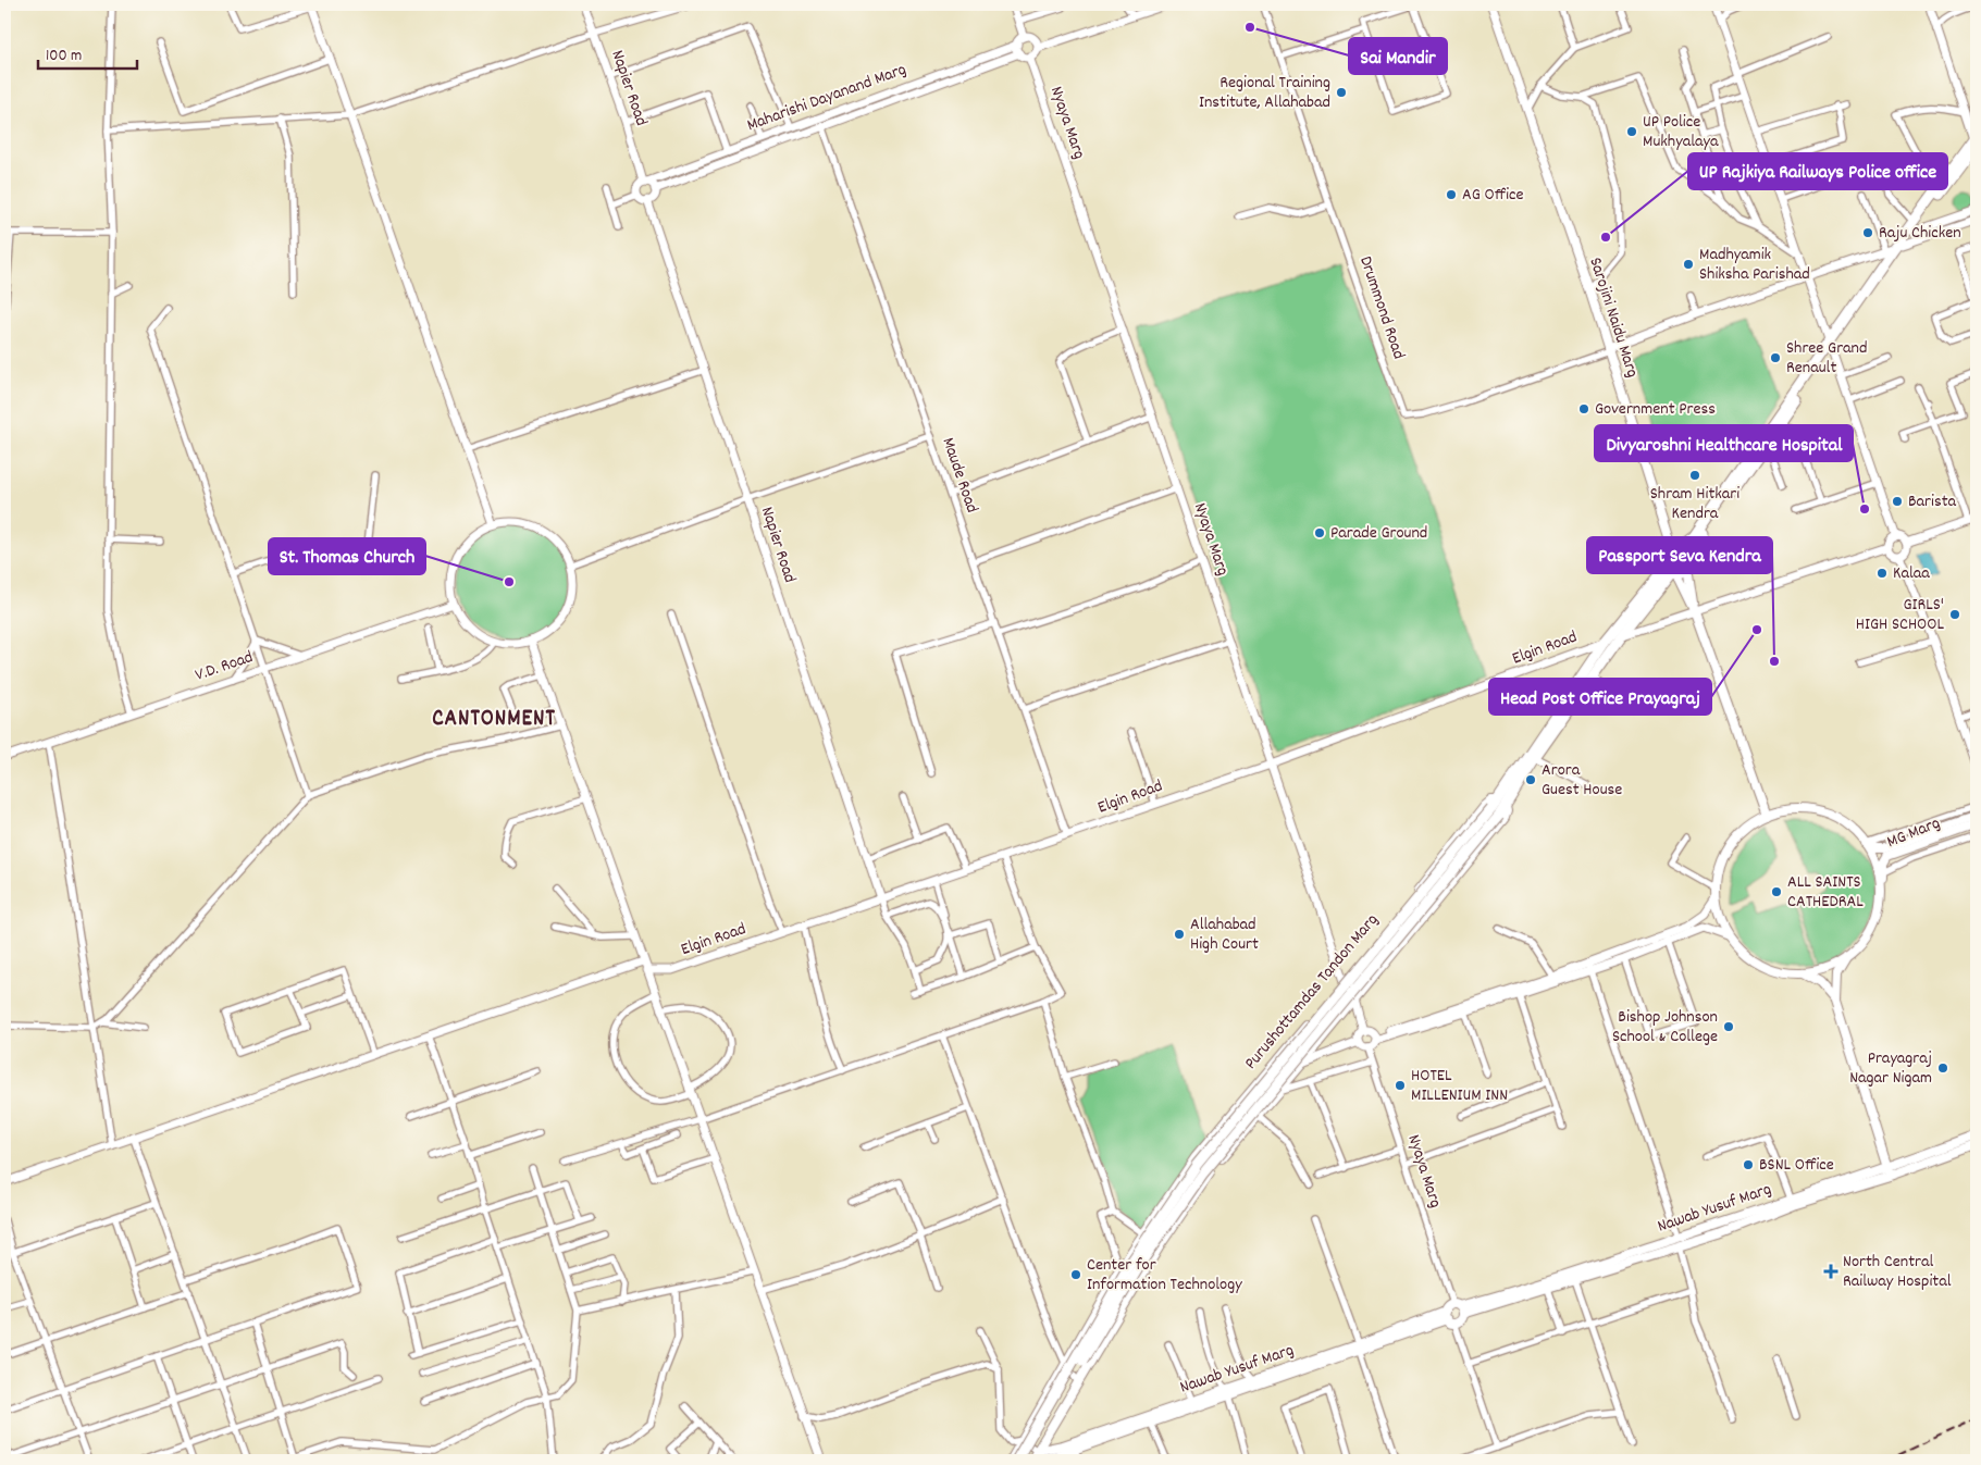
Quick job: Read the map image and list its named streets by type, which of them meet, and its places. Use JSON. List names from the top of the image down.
{
  "streets": {
    "main road": [
      "Sarojini Naidu Marg",
      "MG Marg",
      "Purushottamdas Tandon Marg",
      "Nawab Yusuf Marg"
    ],
    "street": [
      "Napier Road",
      "Maharishi Dayanand Marg",
      "Nyaya Marg",
      "Drummond Road",
      "Maude Road",
      "Elgin Road",
      "V.D. Road"
    ]
  },
  "crossings": [
    ["Napier Road", "Maharishi Dayanand Marg"],
    ["Napier Road", "Elgin Road"],
    ["Maharishi Dayanand Marg", "Nyaya Marg"],
    ["Maharishi Dayanand Marg", "Maude Road"],
    ["Nyaya Marg", "Elgin Road"],
    ["Nyaya Marg", "Purushottamdas Tandon Marg"],
    ["Nyaya Marg", "Nawab Yusuf Marg"],
    ["Drummond Road", "Sarojini Naidu Marg"],
    ["Maude Road", "Elgin Road"],
    ["Elgin Road", "Purushottamdas Tandon Marg"],
    ["Purushottamdas Tandon Marg", "Nawab Yusuf Marg"]
  ],
  "districts": ["CANTONMENT"],
  "places": {
    "other": [
      "Sai Mandir",
      "Regional Training Institute, Allahabad",
      "UP Police Mukhyalaya",
      "AG Office",
      "Raju Chicken",
      "UP Rajkiya Railways Police office",
      "Madhyamik Shiksha Parishad",
      "Shree Grand Renault",
      "Government Press",
      "Shram Hitkari Kendra",
      "Barista",
      "Divyaroshni Healthcare Hospital",
      "Parade Ground",
      "Kalaa",
      "St. Thomas Church",
      "GIRLS' HIGH SCHOOL",
      "Head Post Office Prayagraj",
      "Passport Seva Kendra",
      "Arora Guest House",
      "ALL SAINTS CATHEDRAL",
      "Allahabad High Court",
      "Bishop Johnson School & College",
      "Prayagraj Nagar Nigam",
      "HOTEL MILLENIUM INN",
      "BSNL Office",
      "Center for Information Technology"
    ],
    "health": ["North Central Railway Hospital"]
  },
  "scale_bar": "100 m"
}
